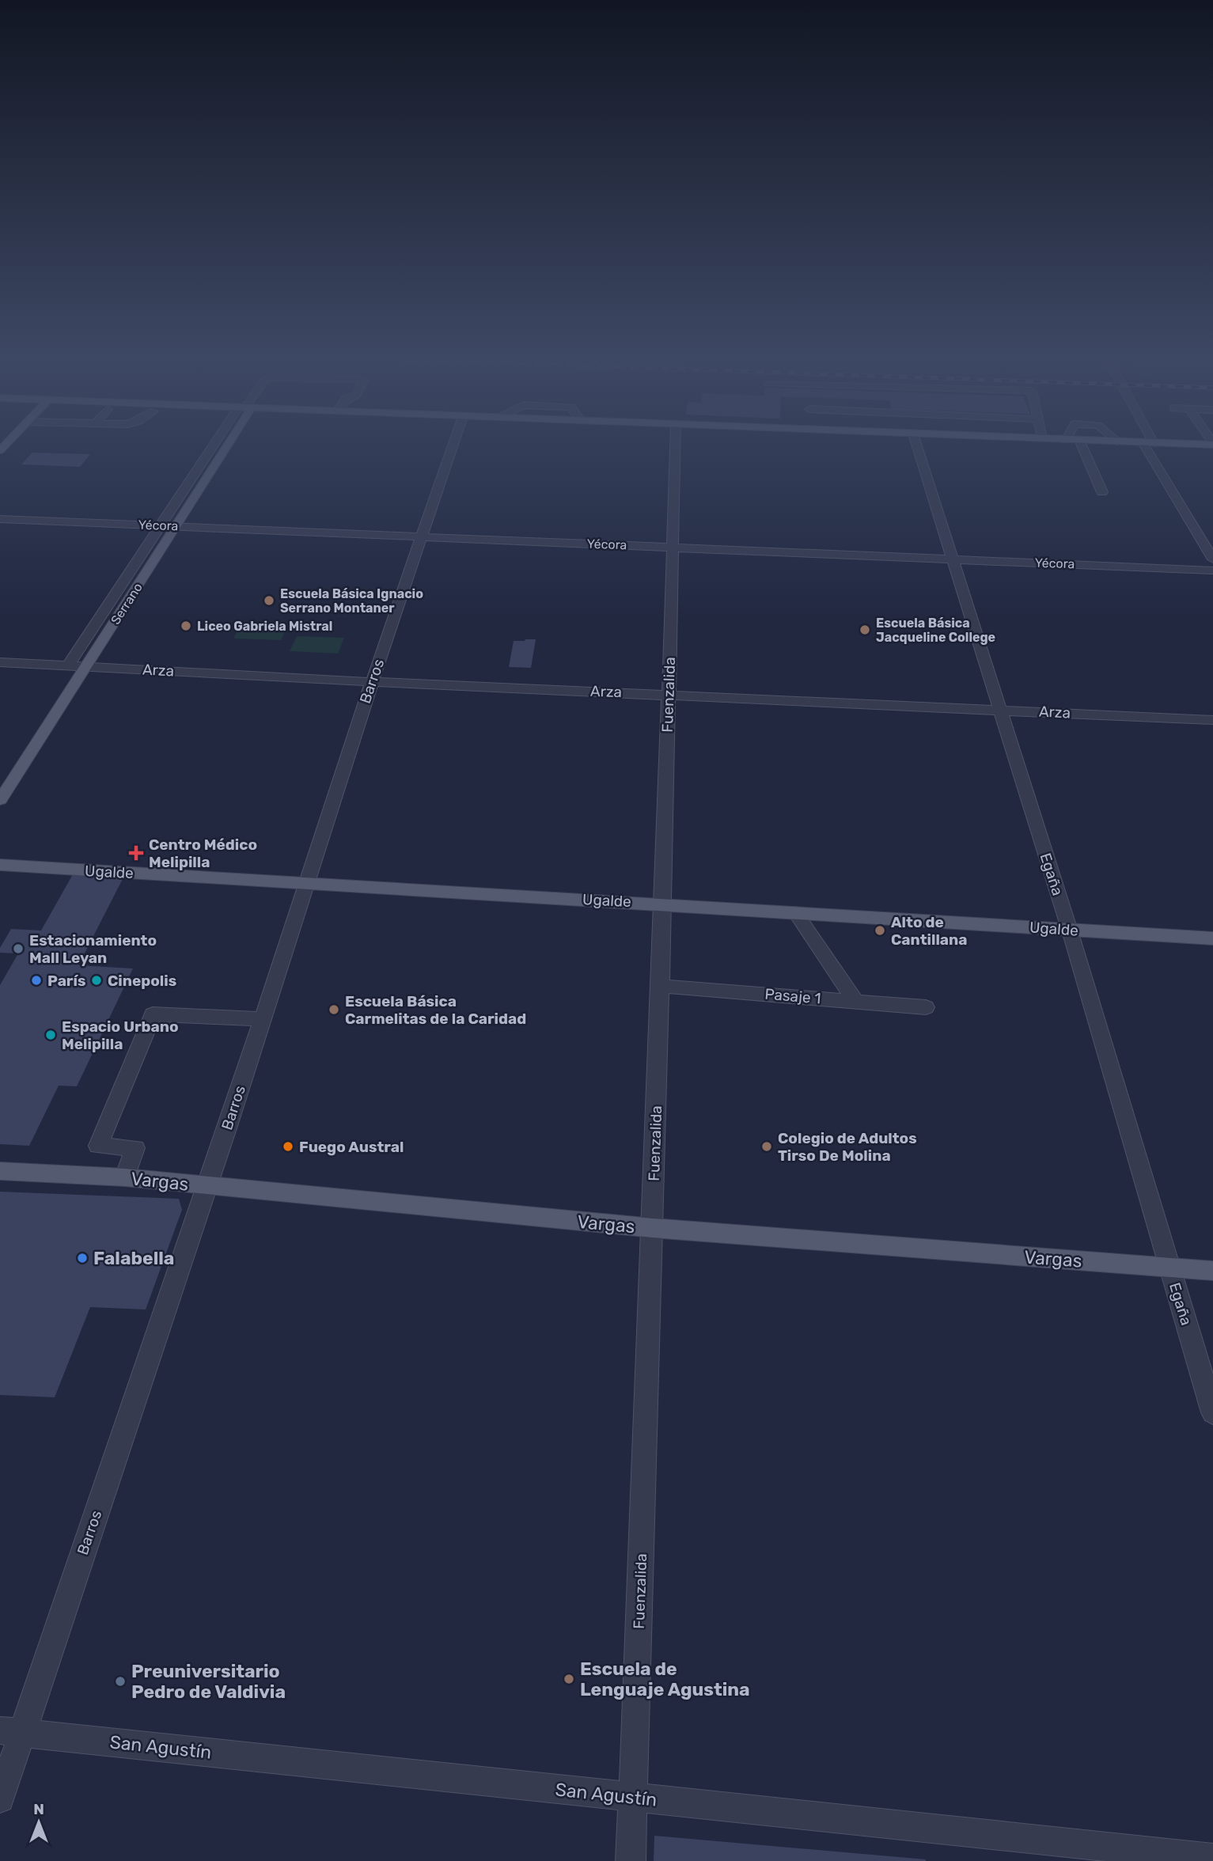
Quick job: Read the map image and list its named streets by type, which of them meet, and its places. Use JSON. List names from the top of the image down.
{
  "streets": {
    "main road": ["Serrano", "Ugalde", "Vargas"],
    "street": [
      "Yécora",
      "Arza",
      "Barros",
      "Fuenzalida",
      "Egaña",
      "Pasaje 1",
      "San Agustín"
    ]
  },
  "crossings": [
    ["Yécora", "Serrano"],
    ["Yécora", "Barros"],
    ["Yécora", "Fuenzalida"],
    ["Yécora", "Egaña"],
    ["Serrano", "Arza"],
    ["Arza", "Barros"],
    ["Arza", "Fuenzalida"],
    ["Arza", "Egaña"],
    ["Barros", "Ugalde"],
    ["Barros", "Vargas"],
    ["Barros", "San Agustín"],
    ["Fuenzalida", "Ugalde"],
    ["Fuenzalida", "Pasaje 1"],
    ["Fuenzalida", "Vargas"],
    ["Fuenzalida", "San Agustín"],
    ["Ugalde", "Egaña"],
    ["Egaña", "Vargas"]
  ],
  "places": {
    "other": [
      "Escuela Básica Ignacio Serrano Montaner",
      "Liceo Gabriela Mistral",
      "Escuela Básica Jacqueline College",
      "Alto de Cantillana",
      "Estacionamiento Mall Leyan",
      "París",
      "Cinepolis",
      "Escuela Básica Carmelitas de la Caridad",
      "Espacio Urbano Melipilla",
      "Fuego Austral",
      "Colegio de Adultos Tirso De Molina",
      "Falabella",
      "Escuela de Lenguaje Agustina",
      "Preuniversitario Pedro de Valdivia"
    ],
    "health": ["Centro Médico Melipilla"]
  },
  "north": "top"
}
